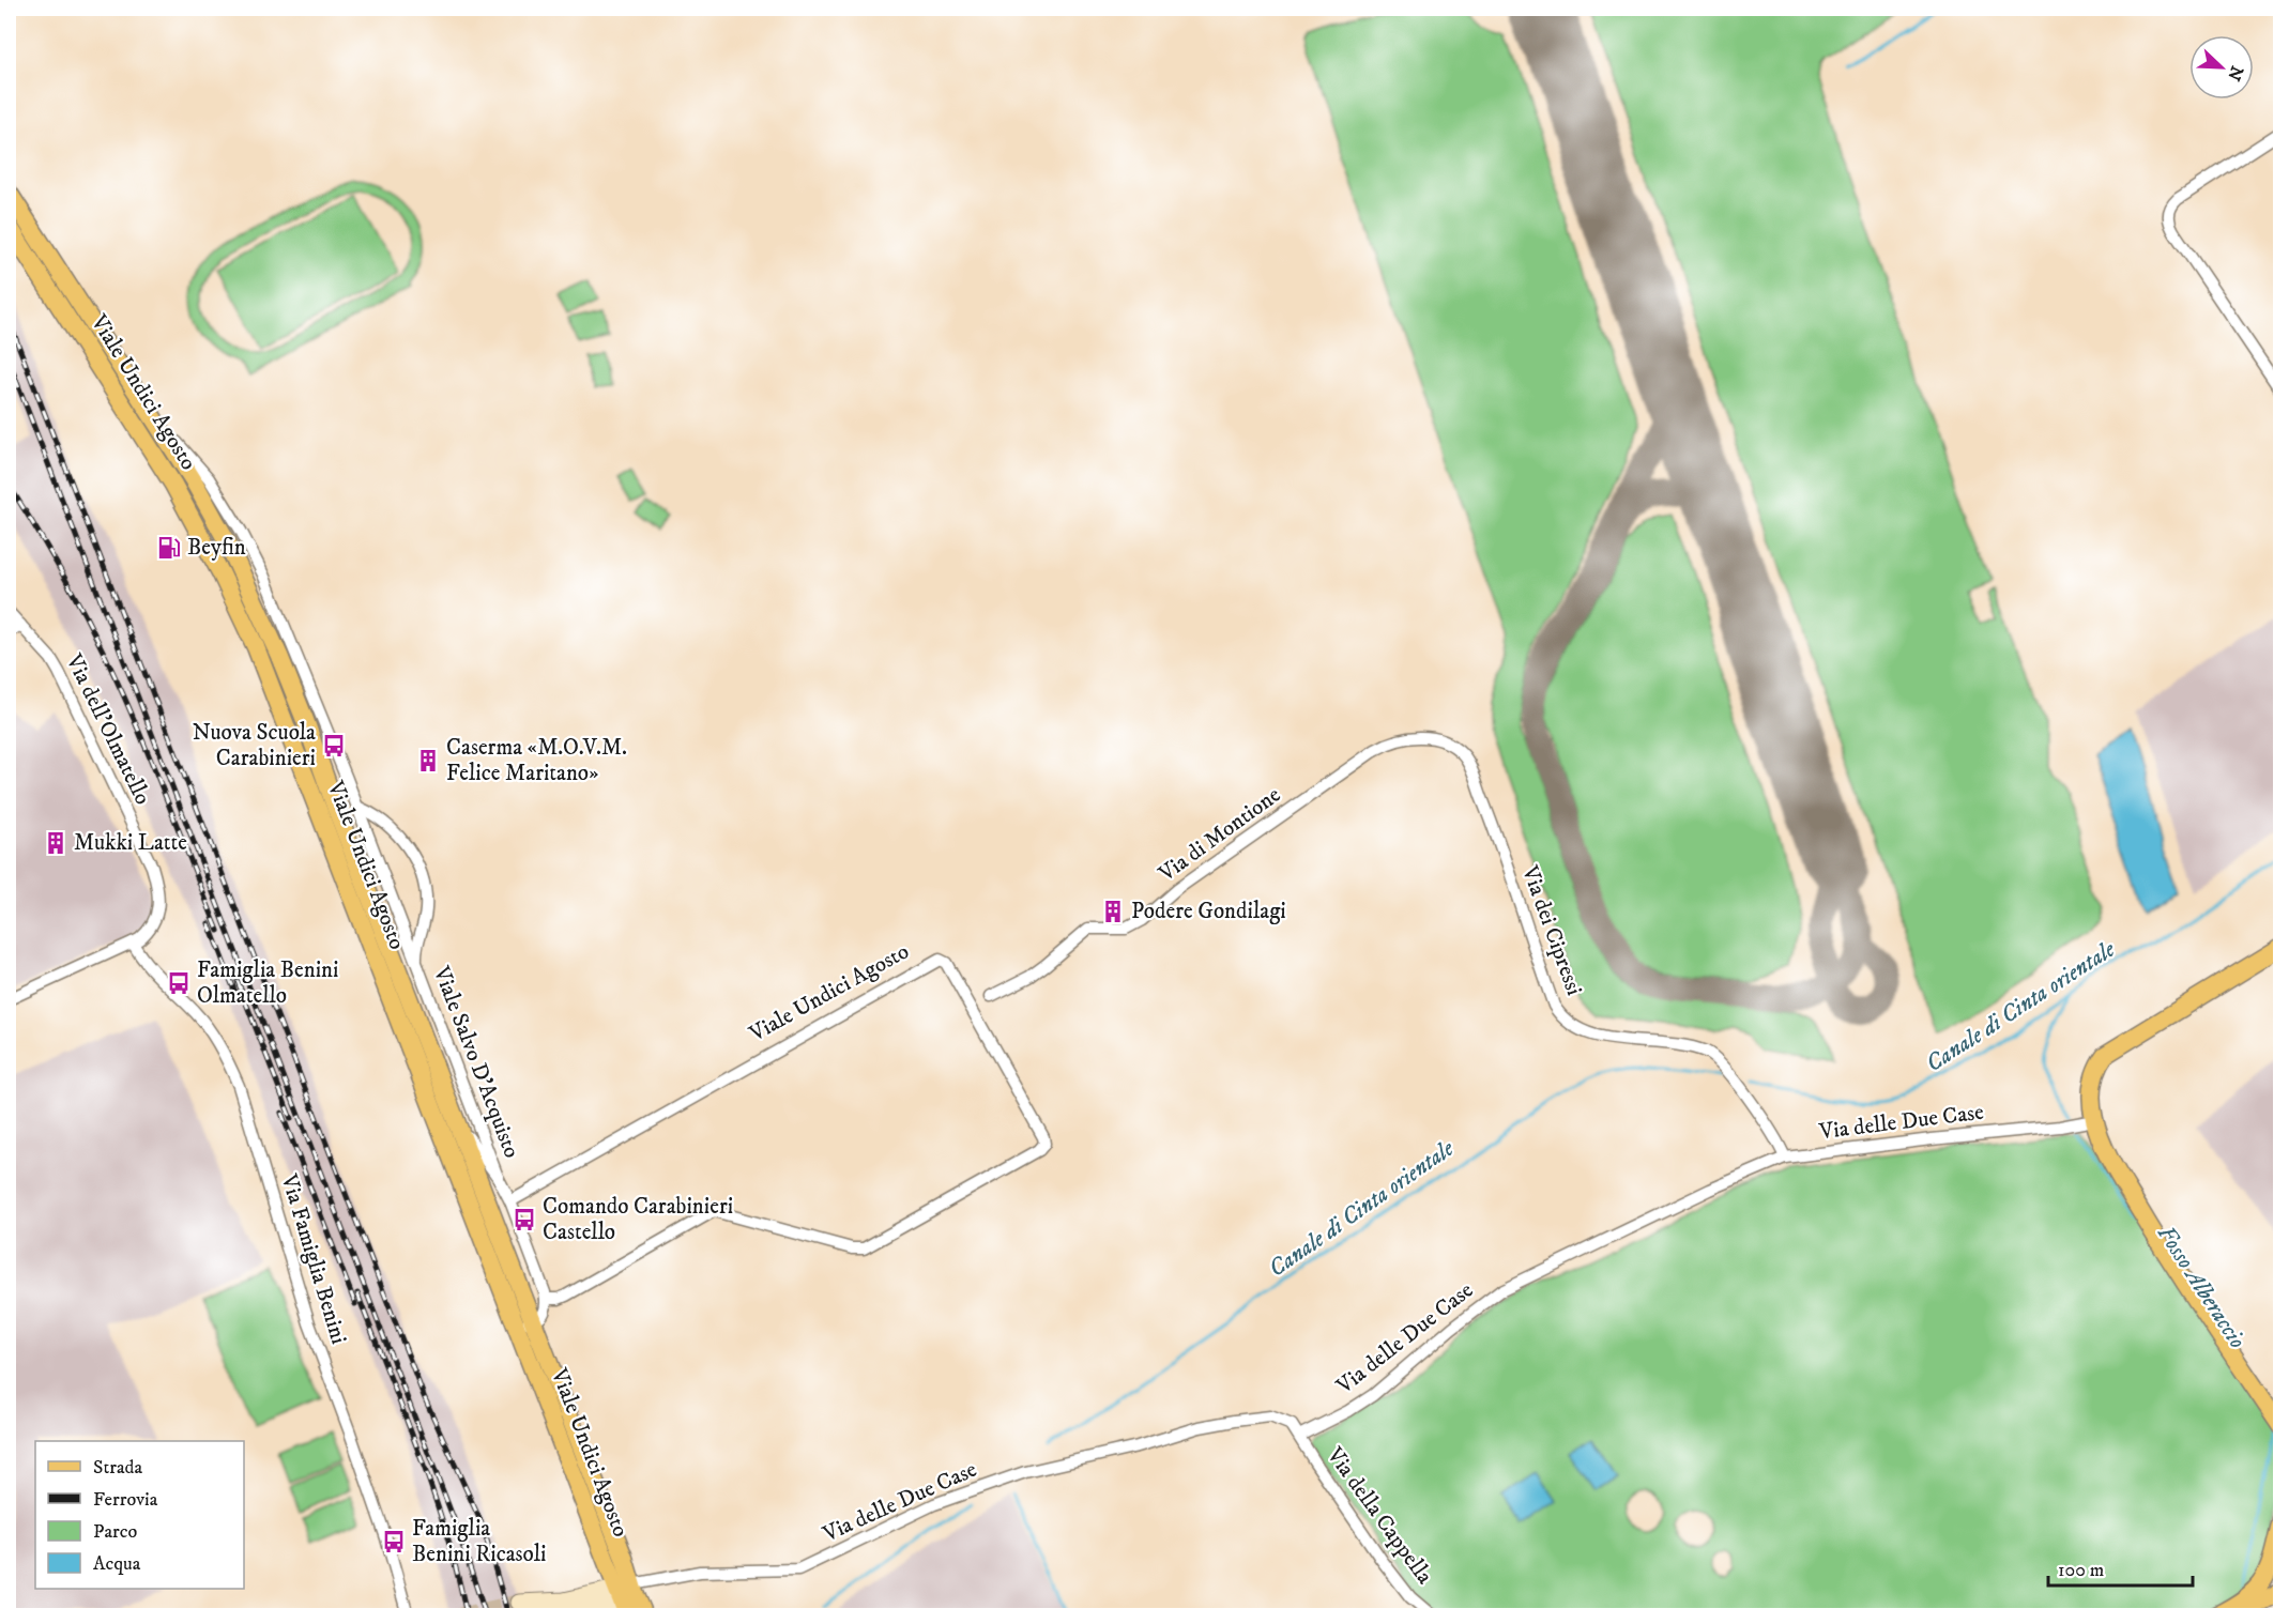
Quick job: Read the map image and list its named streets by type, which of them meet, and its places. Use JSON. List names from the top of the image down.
{
  "streets": {
    "main road": ["Viale Undici Agosto"],
    "street": [
      "Via dell'Olmatello",
      "Via di Montione",
      "Via dei Cipressi",
      "Viale Salvo D'Acquisto",
      "Via delle Due Case",
      "Via Famiglia Benini",
      "Via della Cappella"
    ]
  },
  "crossings": [
    ["Viale Undici Agosto", "Viale Salvo D'Acquisto"],
    ["Viale Undici Agosto", "Via delle Due Case"],
    ["Via dell'Olmatello", "Via Famiglia Benini"],
    ["Via di Montione", "Via dei Cipressi"],
    ["Via dei Cipressi", "Via delle Due Case"],
    ["Via delle Due Case", "Via della Cappella"]
  ],
  "water": ["Canale di Cinta orientale", "Fosso Alberaccio"],
  "places": {
    "fuel station": ["Beyfin"],
    "bus stop": [
      "Nuova Scuola Carabinieri",
      "Famiglia Benini Olmatello",
      "Comando Carabinieri Castello",
      "Famiglia Benini Ricasoli"
    ],
    "building": ["Caserma «M.O.V.M. Felice Maritano»", "Mukki Latte", "Podere Gondilagi"]
  },
  "legend": [
    "Strada",
    "Ferrovia",
    "Parco",
    "Acqua"
  ],
  "scale_bar": "100 m",
  "north": "bottom right"
}
